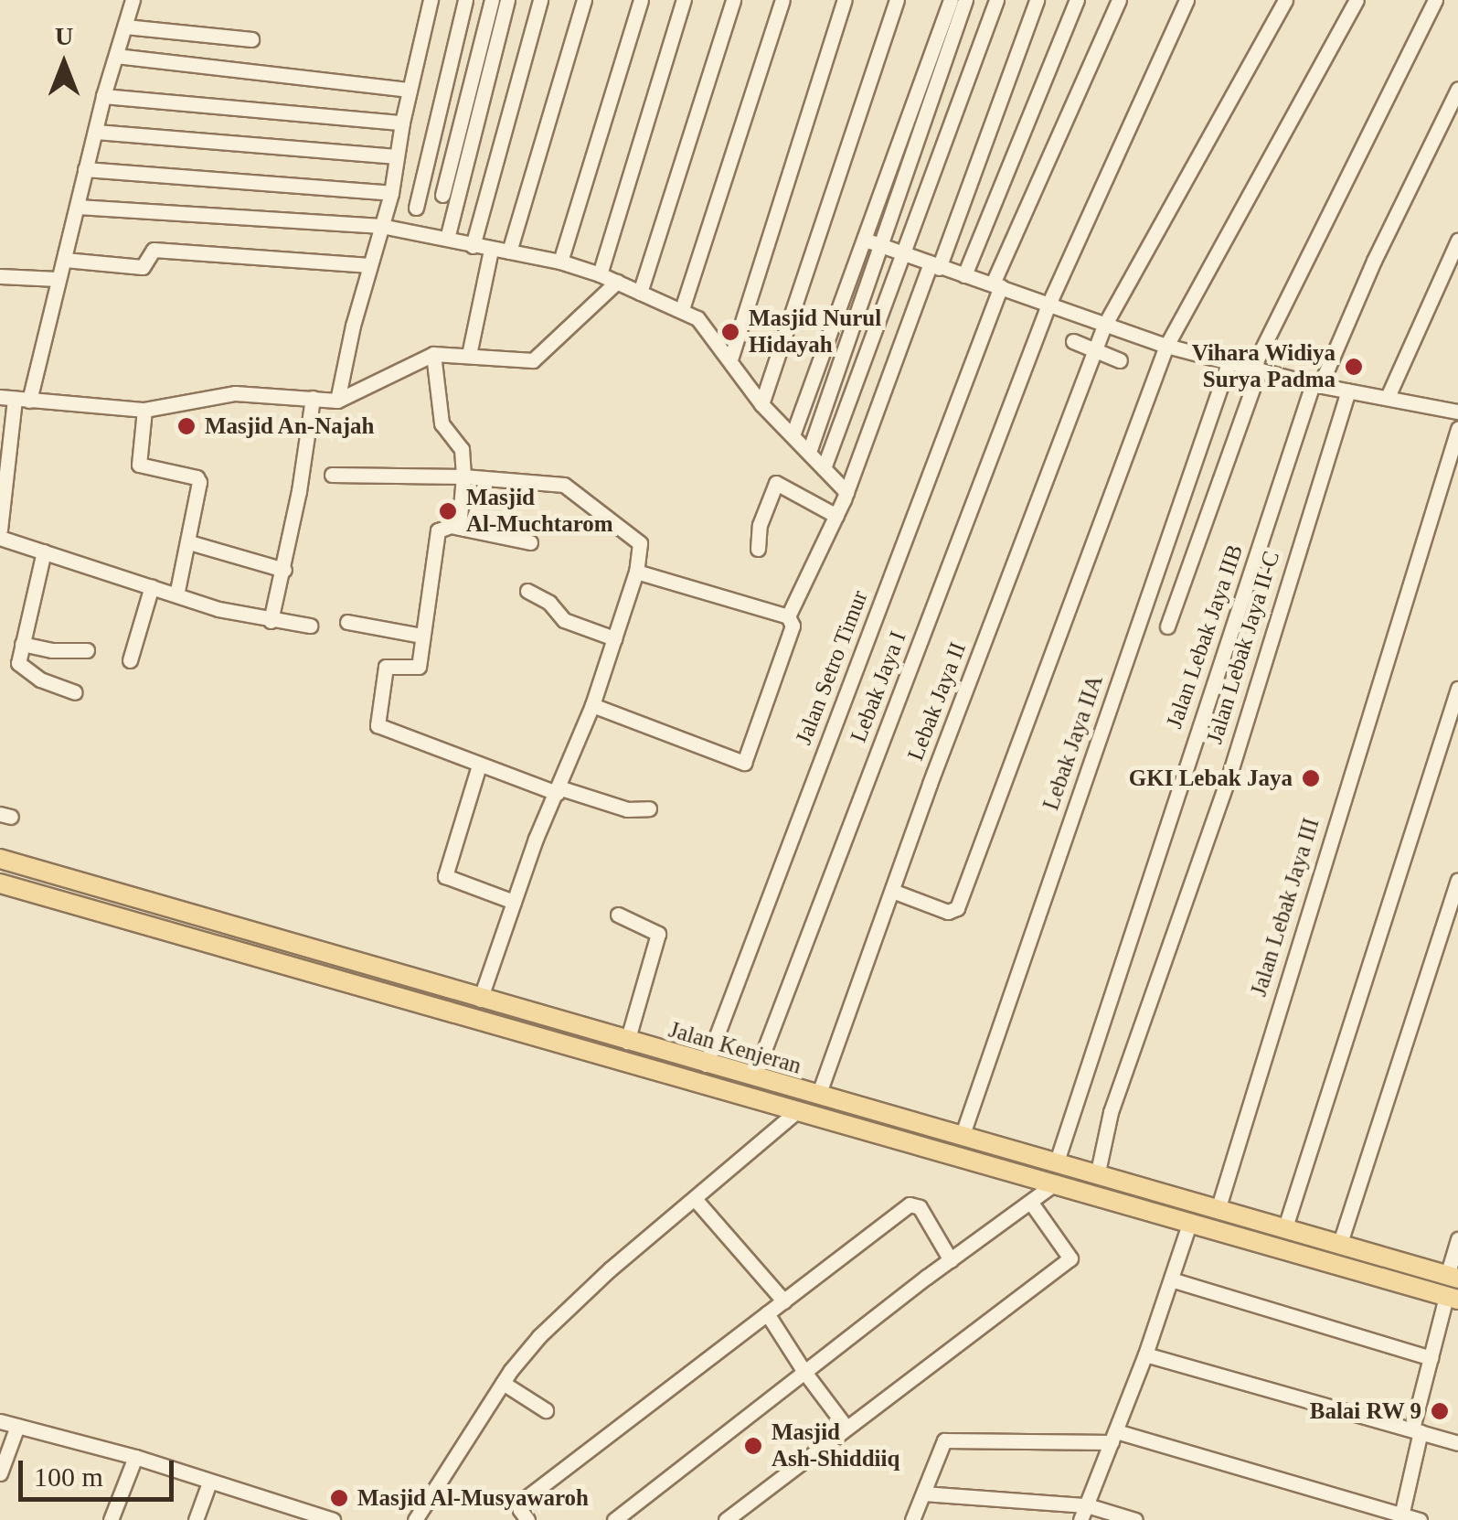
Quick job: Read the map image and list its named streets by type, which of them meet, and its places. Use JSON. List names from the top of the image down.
{
  "streets": {
    "main road": ["Jalan Kenjeran"],
    "street": [
      "Jalan Lebak Jaya IIB",
      "Jalan Lebak Jaya II-C",
      "Jalan Setro Timur",
      "Lebak Jaya I",
      "Lebak Jaya II",
      "Lebak Jaya IIA",
      "Jalan Lebak Jaya III"
    ]
  },
  "crossings": [
    ["Jalan Lebak Jaya IIB", "Jalan Kenjeran"],
    ["Jalan Lebak Jaya II-C", "Jalan Kenjeran"],
    ["Jalan Setro Timur", "Jalan Kenjeran"],
    ["Lebak Jaya I", "Jalan Kenjeran"],
    ["Lebak Jaya II", "Jalan Kenjeran"],
    ["Lebak Jaya IIA", "Jalan Kenjeran"],
    ["Jalan Lebak Jaya III", "Jalan Kenjeran"]
  ],
  "places": [
    "Masjid Nurul Hidayah",
    "Vihara Widiya Surya Padma",
    "Masjid An-Najah",
    "Masjid Al-Muchtarom",
    "GKI Lebak Jaya",
    "Balai RW 9",
    "Masjid Ash-Shiddiiq",
    "Masjid Al-Musyawaroh"
  ],
  "scale_bar": "100 m",
  "north": "top"
}
